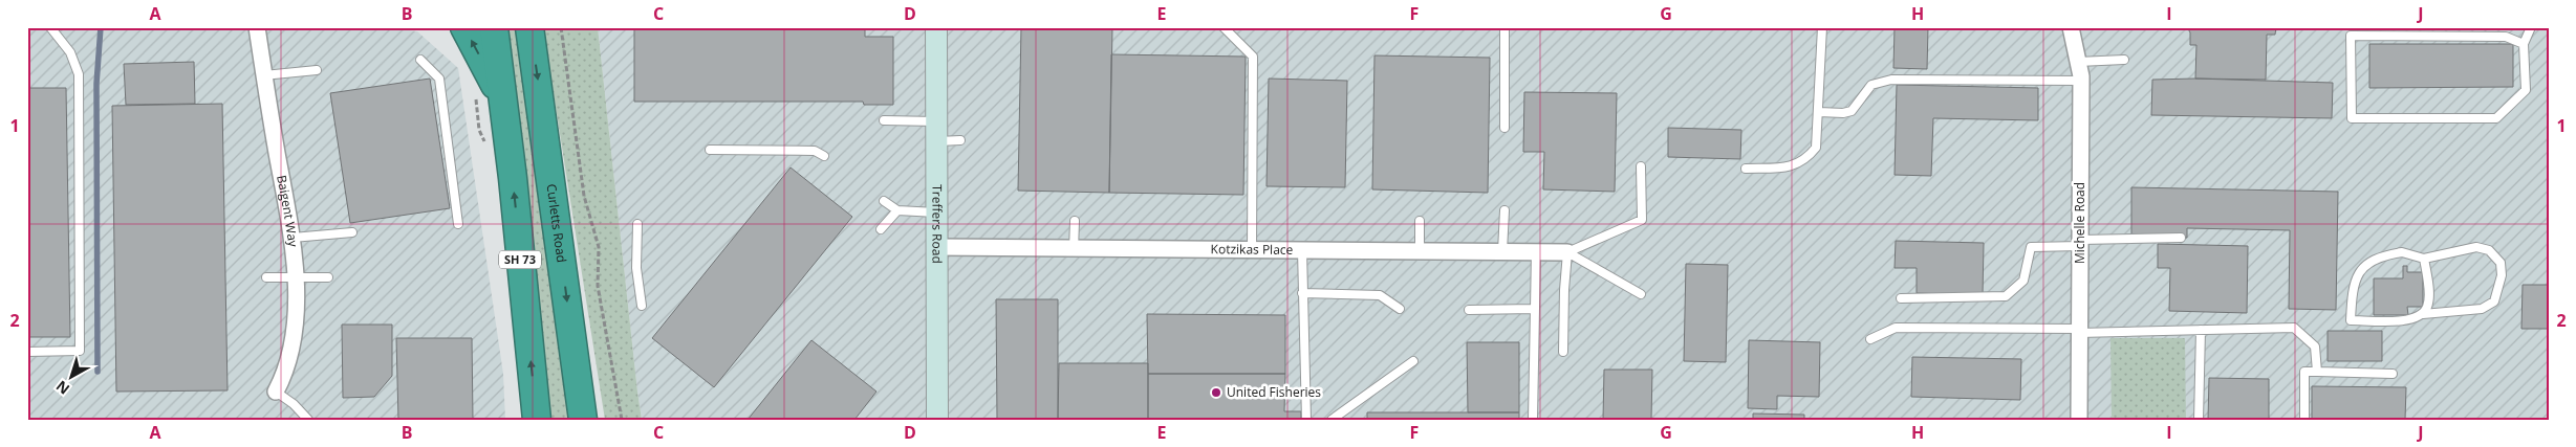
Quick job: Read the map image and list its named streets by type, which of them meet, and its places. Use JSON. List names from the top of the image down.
{
  "streets": {
    "highway": ["Curletts Road", "SH 73"],
    "street": [
      "Baigent Way",
      "Michelle Road",
      "Treffers Road",
      "Kotzikas Place"
    ]
  },
  "crossings": [
    ["Treffers Road", "Kotzikas Place"]
  ],
  "places": ["United Fisheries"],
  "north": "bottom left",
  "grid": {
    "columns": [
      "A",
      "B",
      "C",
      "D",
      "E",
      "F",
      "G",
      "H",
      "I",
      "J"
    ],
    "rows": ["1", "2"]
  }
}
